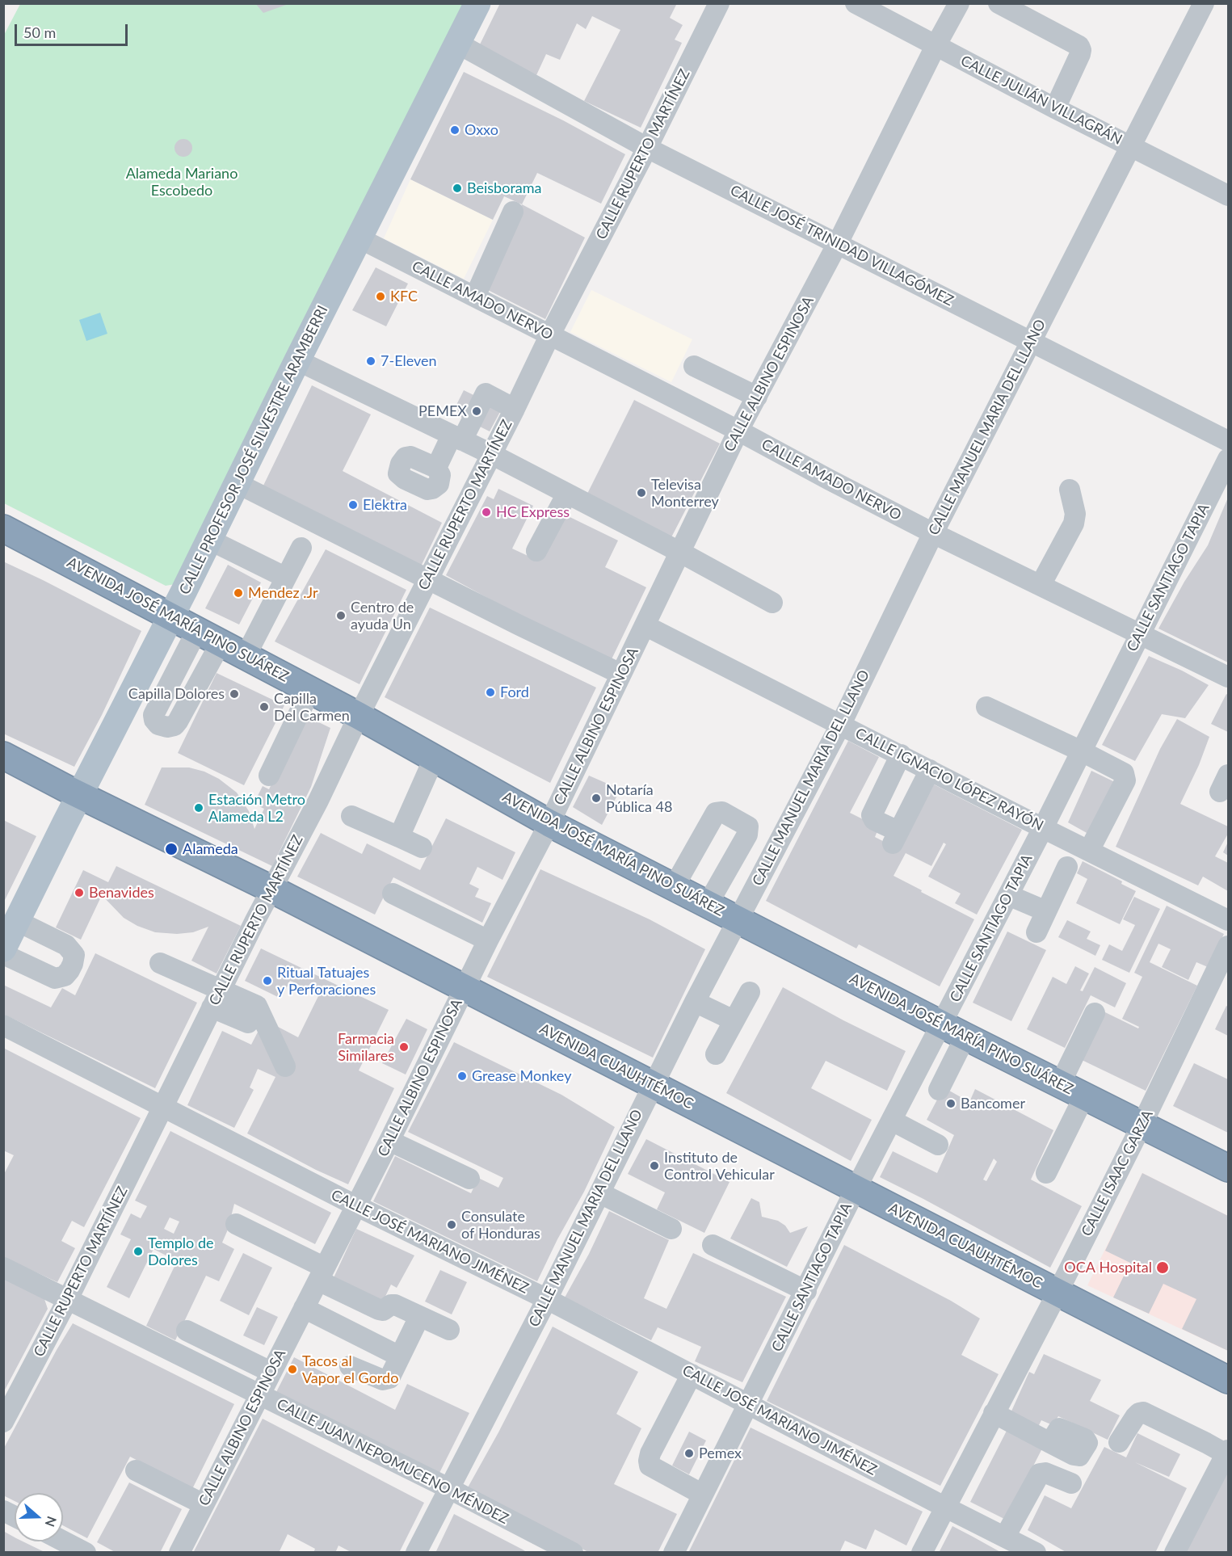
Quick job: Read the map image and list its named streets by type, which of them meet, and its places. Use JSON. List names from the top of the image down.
{
  "streets": {
    "highway": ["AVENIDA JOSÉ MARÍA PINO SUÁREZ", "AVENIDA CUAUHTÉMOC"],
    "main road": ["CALLE PROFESOR JOSÉ SILVESTRE ARAMBERRI"],
    "street": [
      "CALLE JULIÁN VILLAGRÁN",
      "CALLE RUPERTO MARTÍNEZ",
      "CALLE JOSÉ TRINIDAD VILLAGÓMEZ",
      "CALLE AMADO NERVO",
      "CALLE ALBINO ESPINOSA",
      "CALLE MANUEL MARIA DEL LLANO",
      "CALLE SANTIAGO TAPIA",
      "CALLE IGNACIO LÓPEZ RAYÓN",
      "CALLE ISAAC GARZA",
      "CALLE JOSÉ MARIANO JIMÉNEZ",
      "CALLE JUAN NEPOMUCENO MÉNDEZ"
    ]
  },
  "crossings": [
    ["CALLE JULIÁN VILLAGRÁN", "CALLE ALBINO ESPINOSA"],
    ["CALLE JULIÁN VILLAGRÁN", "CALLE MANUEL MARIA DEL LLANO"],
    ["CALLE RUPERTO MARTÍNEZ", "CALLE JOSÉ TRINIDAD VILLAGÓMEZ"],
    ["CALLE RUPERTO MARTÍNEZ", "CALLE AMADO NERVO"],
    ["CALLE RUPERTO MARTÍNEZ", "AVENIDA JOSÉ MARÍA PINO SUÁREZ"],
    ["CALLE RUPERTO MARTÍNEZ", "AVENIDA CUAUHTÉMOC"],
    ["CALLE RUPERTO MARTÍNEZ", "CALLE JOSÉ MARIANO JIMÉNEZ"],
    ["CALLE RUPERTO MARTÍNEZ", "CALLE JUAN NEPOMUCENO MÉNDEZ"],
    ["CALLE JOSÉ TRINIDAD VILLAGÓMEZ", "CALLE ALBINO ESPINOSA"],
    ["CALLE JOSÉ TRINIDAD VILLAGÓMEZ", "CALLE MANUEL MARIA DEL LLANO"],
    ["CALLE JOSÉ TRINIDAD VILLAGÓMEZ", "CALLE PROFESOR JOSÉ SILVESTRE ARAMBERRI"],
    ["CALLE AMADO NERVO", "CALLE ALBINO ESPINOSA"],
    ["CALLE AMADO NERVO", "CALLE MANUEL MARIA DEL LLANO"],
    ["CALLE AMADO NERVO", "CALLE PROFESOR JOSÉ SILVESTRE ARAMBERRI"],
    ["CALLE AMADO NERVO", "CALLE SANTIAGO TAPIA"],
    ["CALLE ALBINO ESPINOSA", "AVENIDA JOSÉ MARÍA PINO SUÁREZ"],
    ["CALLE ALBINO ESPINOSA", "CALLE IGNACIO LÓPEZ RAYÓN"],
    ["CALLE ALBINO ESPINOSA", "AVENIDA CUAUHTÉMOC"],
    ["CALLE ALBINO ESPINOSA", "CALLE JOSÉ MARIANO JIMÉNEZ"],
    ["CALLE ALBINO ESPINOSA", "CALLE JUAN NEPOMUCENO MÉNDEZ"],
    ["CALLE MANUEL MARIA DEL LLANO", "AVENIDA JOSÉ MARÍA PINO SUÁREZ"],
    ["CALLE MANUEL MARIA DEL LLANO", "CALLE IGNACIO LÓPEZ RAYÓN"],
    ["CALLE MANUEL MARIA DEL LLANO", "AVENIDA CUAUHTÉMOC"],
    ["CALLE MANUEL MARIA DEL LLANO", "CALLE JOSÉ MARIANO JIMÉNEZ"],
    ["CALLE MANUEL MARIA DEL LLANO", "CALLE JUAN NEPOMUCENO MÉNDEZ"],
    ["CALLE PROFESOR JOSÉ SILVESTRE ARAMBERRI", "AVENIDA JOSÉ MARÍA PINO SUÁREZ"],
    ["CALLE PROFESOR JOSÉ SILVESTRE ARAMBERRI", "AVENIDA CUAUHTÉMOC"],
    ["CALLE SANTIAGO TAPIA", "AVENIDA JOSÉ MARÍA PINO SUÁREZ"],
    ["CALLE SANTIAGO TAPIA", "CALLE IGNACIO LÓPEZ RAYÓN"],
    ["CALLE SANTIAGO TAPIA", "AVENIDA CUAUHTÉMOC"],
    ["CALLE SANTIAGO TAPIA", "CALLE JOSÉ MARIANO JIMÉNEZ"],
    ["AVENIDA JOSÉ MARÍA PINO SUÁREZ", "CALLE ISAAC GARZA"],
    ["AVENIDA CUAUHTÉMOC", "CALLE ISAAC GARZA"],
    ["CALLE ISAAC GARZA", "CALLE JOSÉ MARIANO JIMÉNEZ"]
  ],
  "parks": ["Alameda Mariano Escobedo"],
  "places": [
    "Oxxo",
    "Beisborama",
    "KFC",
    "7-Eleven",
    "PEMEX",
    "Televisa Monterrey",
    "Elektra",
    "HC Express",
    "Mendez .Jr",
    "Centro de ayuda Un",
    "Ford",
    "Capilla Dolores",
    "Capilla Del Carmen",
    "Notaría Pública 48",
    "Estación Metro Alameda L2",
    "Alameda",
    "Benavides",
    "Ritual Tatuajes y Perforaciones",
    "Farmacia Similares",
    "Grease Monkey",
    "Bancomer",
    "Instituto de Control Vehicular",
    "Consulate of Honduras",
    "Templo de Dolores",
    "OCA Hospital",
    "Tacos al Vapor el Gordo",
    "Pemex"
  ],
  "scale_bar": "50 m",
  "north": "right"
}
